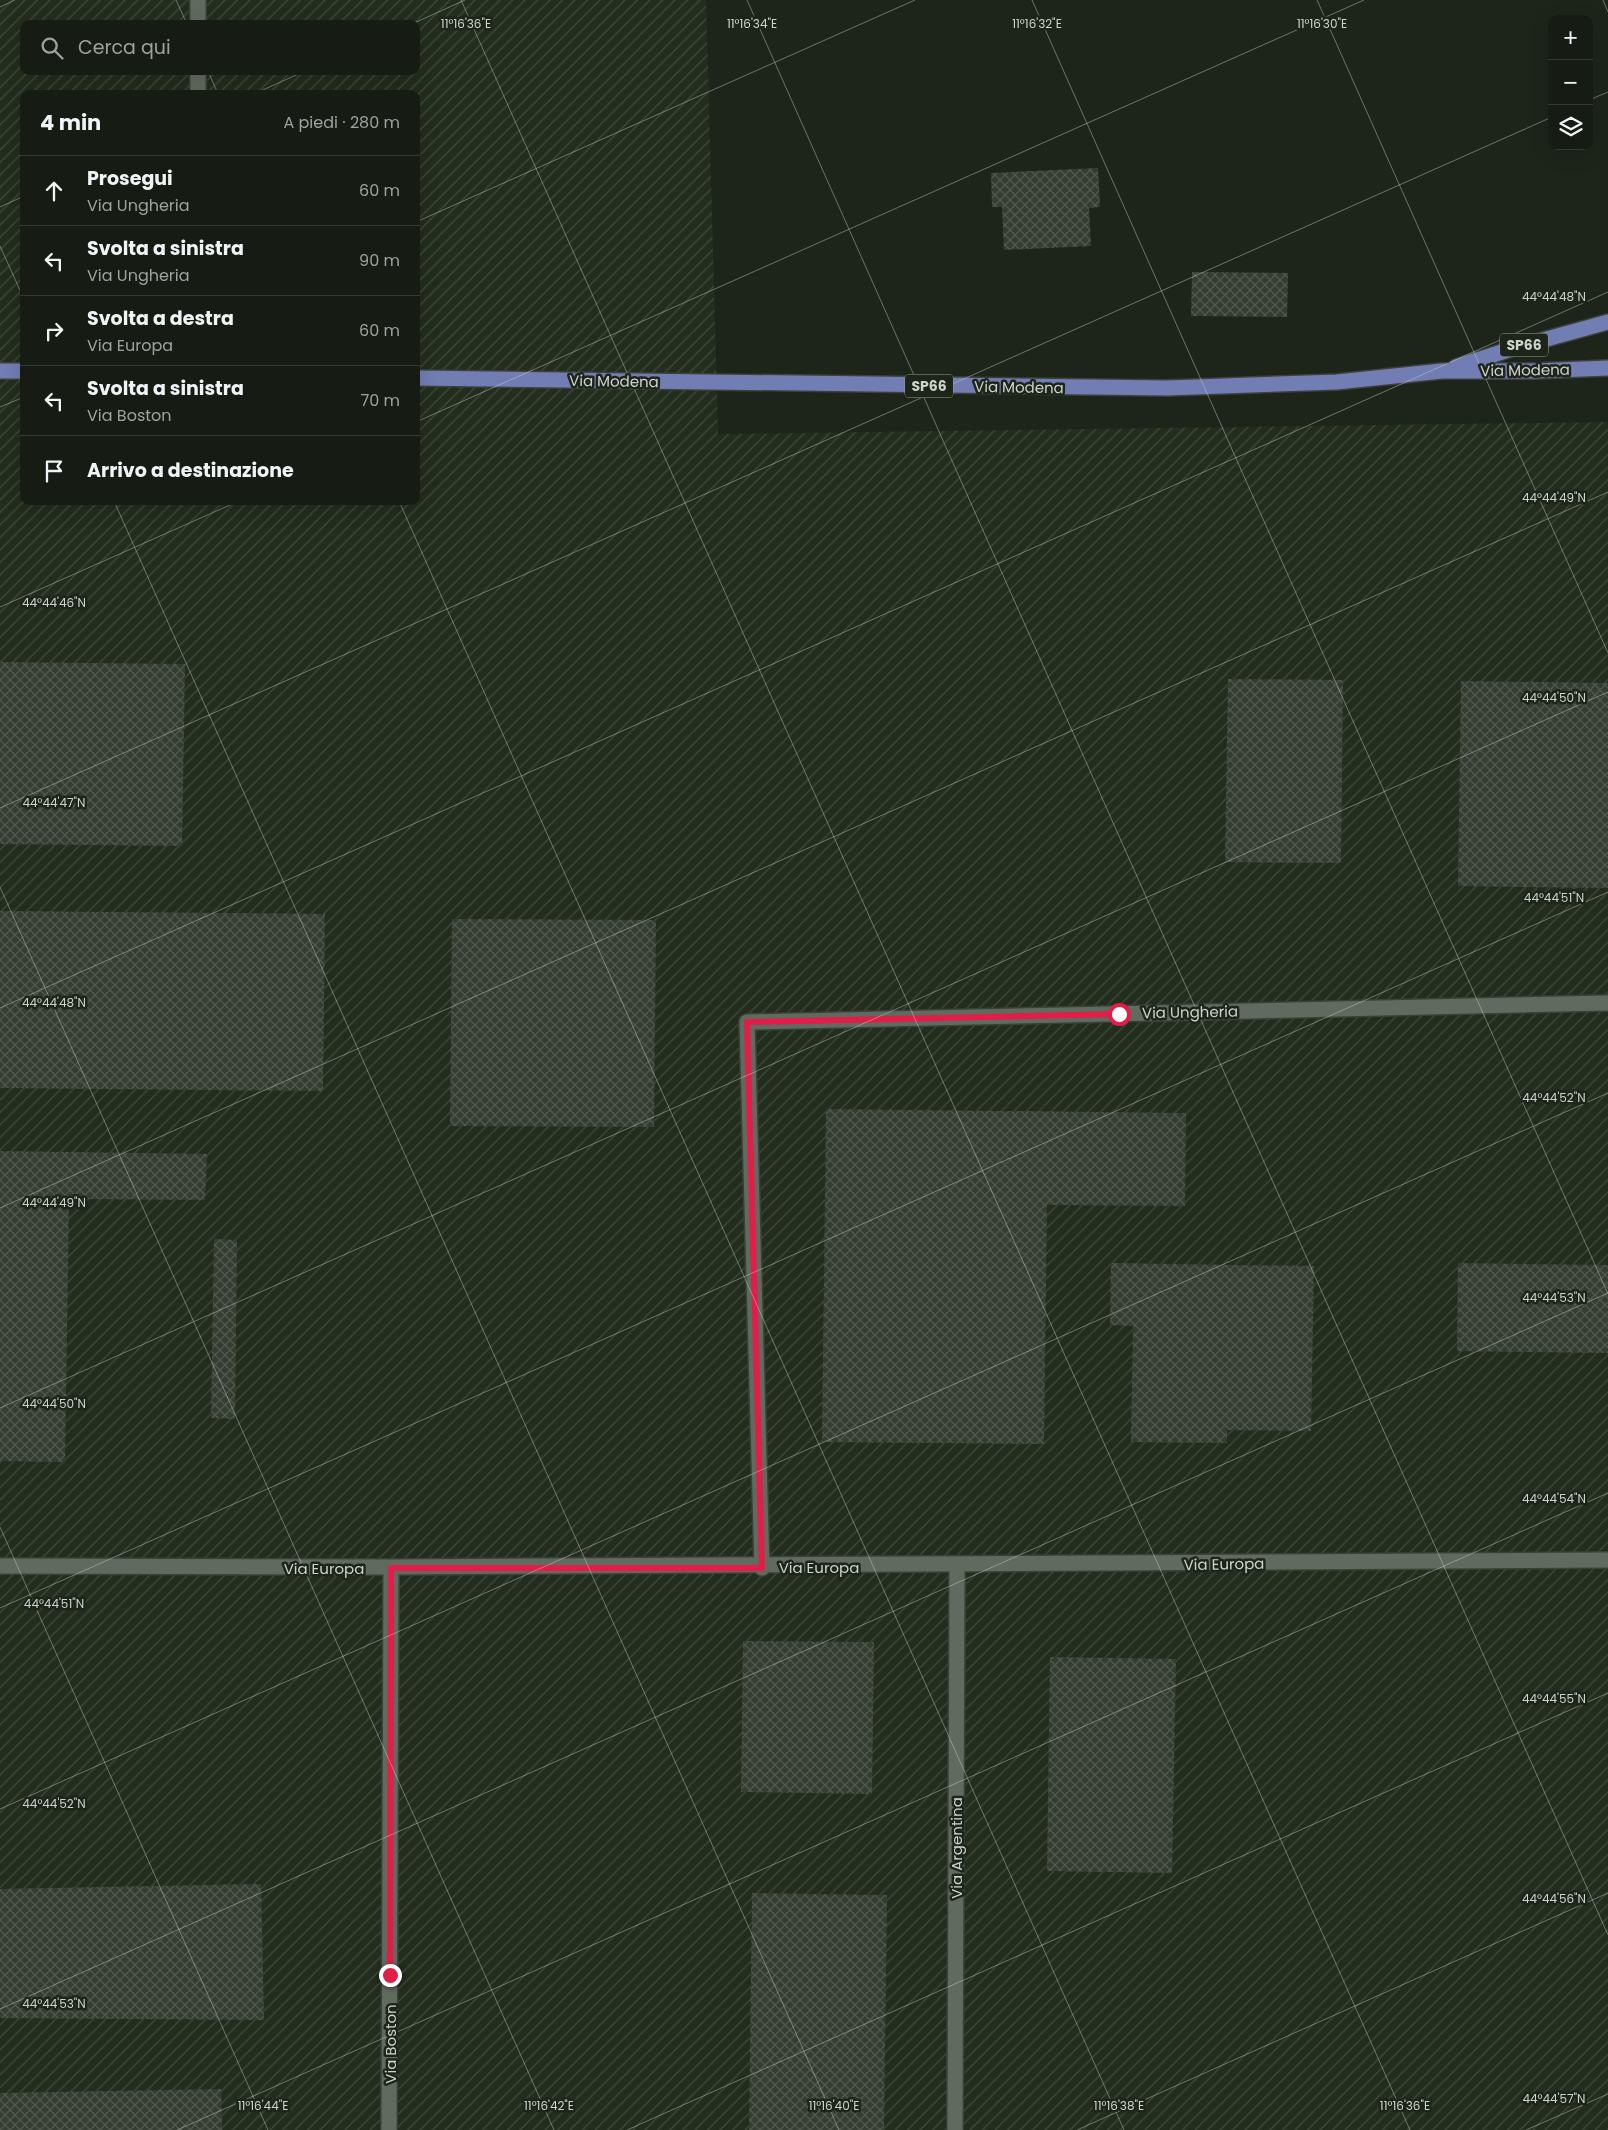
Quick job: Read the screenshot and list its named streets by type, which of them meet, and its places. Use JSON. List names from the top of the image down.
{
  "streets": {
    "main road": ["SP66", "Via Modena"],
    "street": [
      "Via Ungheria",
      "Via Europa",
      "Via Argentina",
      "Via Boston"
    ]
  },
  "crossings": [
    ["Via Ungheria", "Via Europa"],
    ["Via Europa", "Via Argentina"],
    ["Via Europa", "Via Boston"]
  ],
  "page": {
    "map_buttons": ["+", "−"],
    "search": "Cerca qui",
    "heading": ["4 min", "A piedi · 280 m"],
    "list": [
      ["Prosegui", "Via Ungheria", "60 m"],
      ["Svolta a sinistra", "Via Ungheria", "90 m"],
      ["Svolta a destra", "Via Europa", "60 m"],
      ["Svolta a sinistra", "Via Boston", "70 m"],
      "Arrivo a destinazione"
    ]
  },
  "coordinates": [
    "11°16'36\"E",
    "11°16'34\"E",
    "11°16'32\"E",
    "11°16'30\"E",
    "44°44'48\"N",
    "44°44'49\"N",
    "44°44'46\"N",
    "44°44'50\"N",
    "44°44'47\"N",
    "44°44'51\"N",
    "44°44'52\"N",
    "44°44'53\"N",
    "44°44'54\"N",
    "44°44'55\"N",
    "44°44'56\"N",
    "44°44'57\"N",
    "11°16'44\"E",
    "11°16'42\"E",
    "11°16'40\"E",
    "11°16'38\"E"
  ]
}
